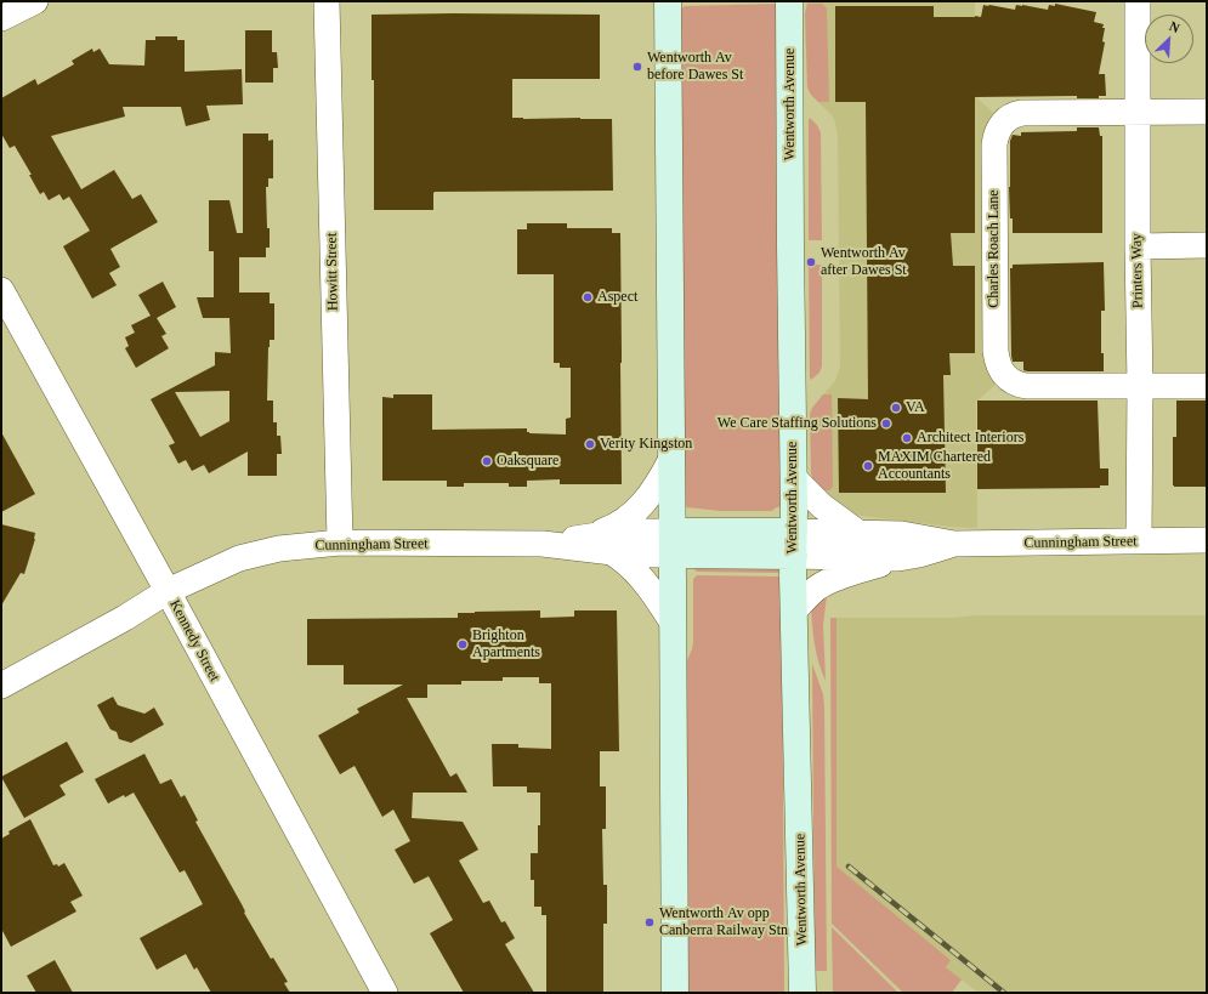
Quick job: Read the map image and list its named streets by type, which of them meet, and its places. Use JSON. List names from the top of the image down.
{
  "streets": {
    "main road": ["Wentworth Avenue", "Cunningham Street"],
    "street": [
      "Charles Roach Lane",
      "Printers Way",
      "Howitt Street",
      "Kennedy Street"
    ]
  },
  "crossings": [
    ["Wentworth Avenue", "Cunningham Street"],
    ["Charles Roach Lane", "Printers Way"],
    ["Printers Way", "Cunningham Street"],
    ["Howitt Street", "Cunningham Street"],
    ["Cunningham Street", "Kennedy Street"]
  ],
  "places": [
    "Wentworth Av before Dawes St",
    "Wentworth Av after Dawes St",
    "Aspect",
    "VA",
    "We Care Staffing Solutions",
    "Architect Interiors",
    "Verity Kingston",
    "Oaksquare",
    "MAXIM Chartered Accountants",
    "Brighton Apartments",
    "Wentworth Av opp Canberra Railway Stn"
  ],
  "north": "top right"
}
